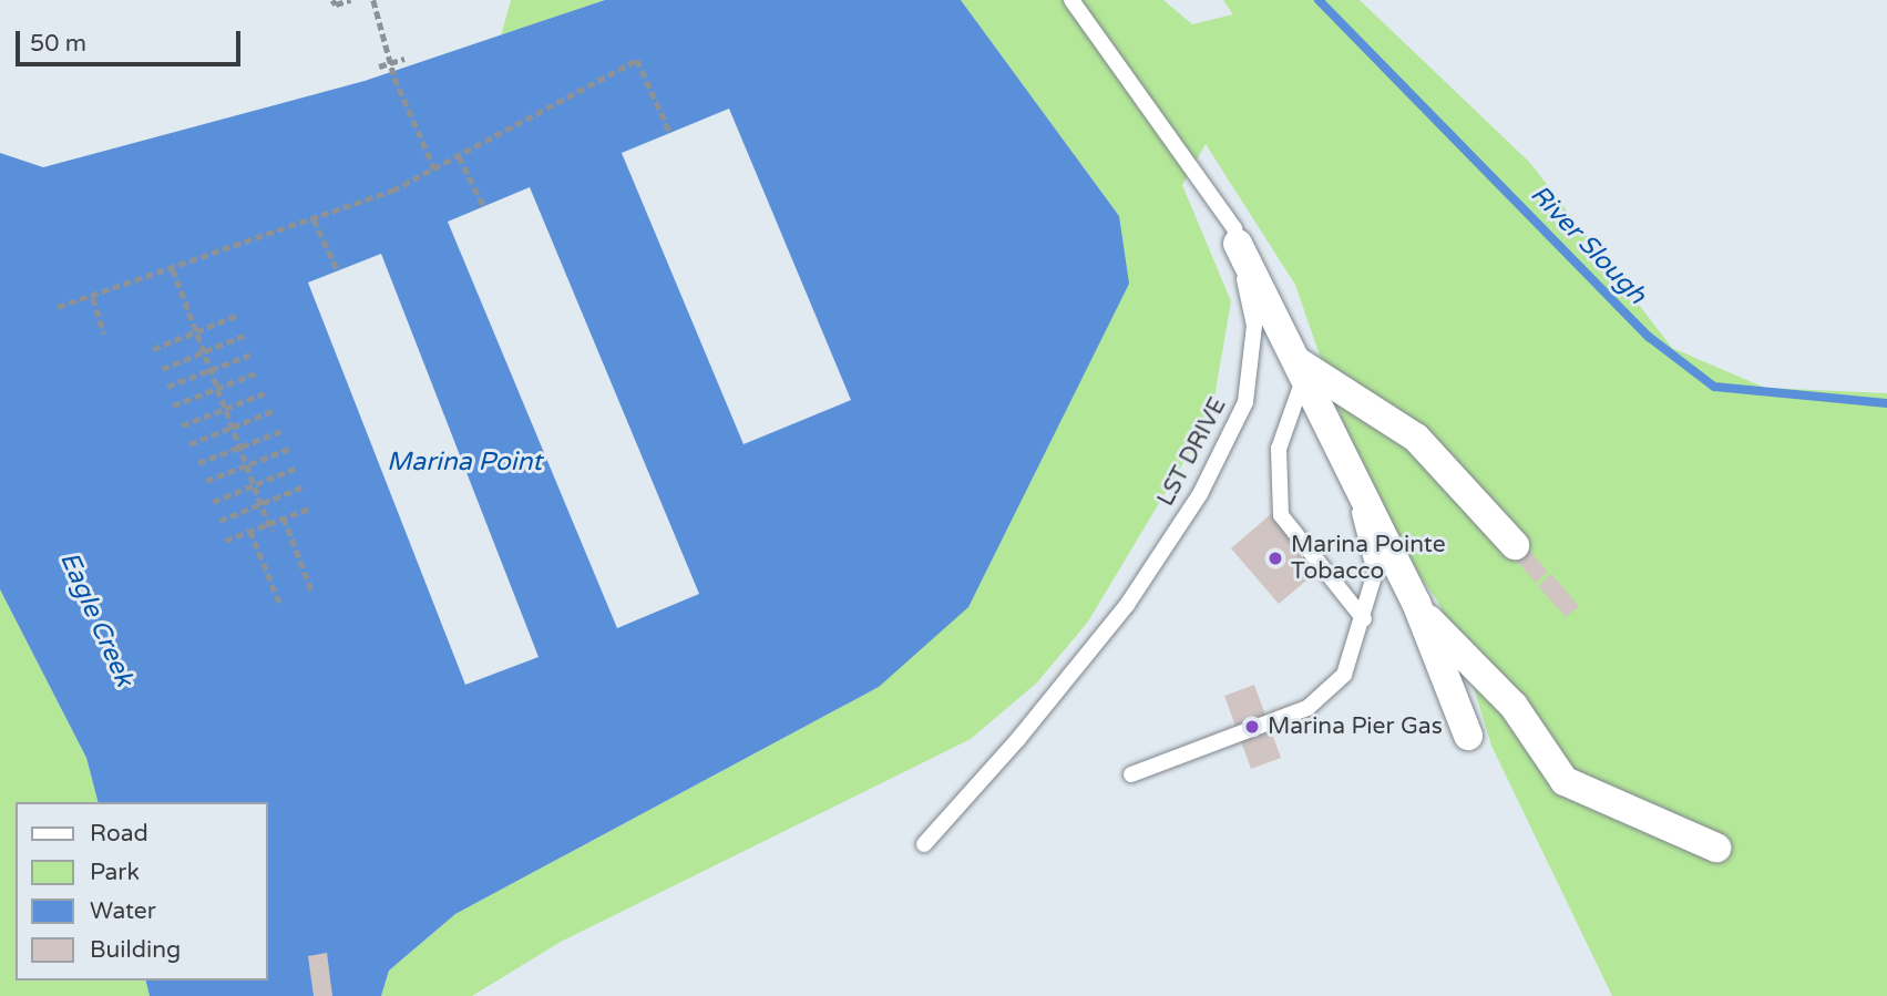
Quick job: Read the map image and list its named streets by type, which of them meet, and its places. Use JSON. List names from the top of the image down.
{
  "streets": {
    "lane": ["LST DRIVE"]
  },
  "water": ["River Slough", "Marina Point", "Eagle Creek"],
  "places": ["Marina Pointe Tobacco", "Marina Pier Gas"],
  "legend": [
    "Road",
    "Park",
    "Water",
    "Building"
  ],
  "scale_bar": "50 m"
}
